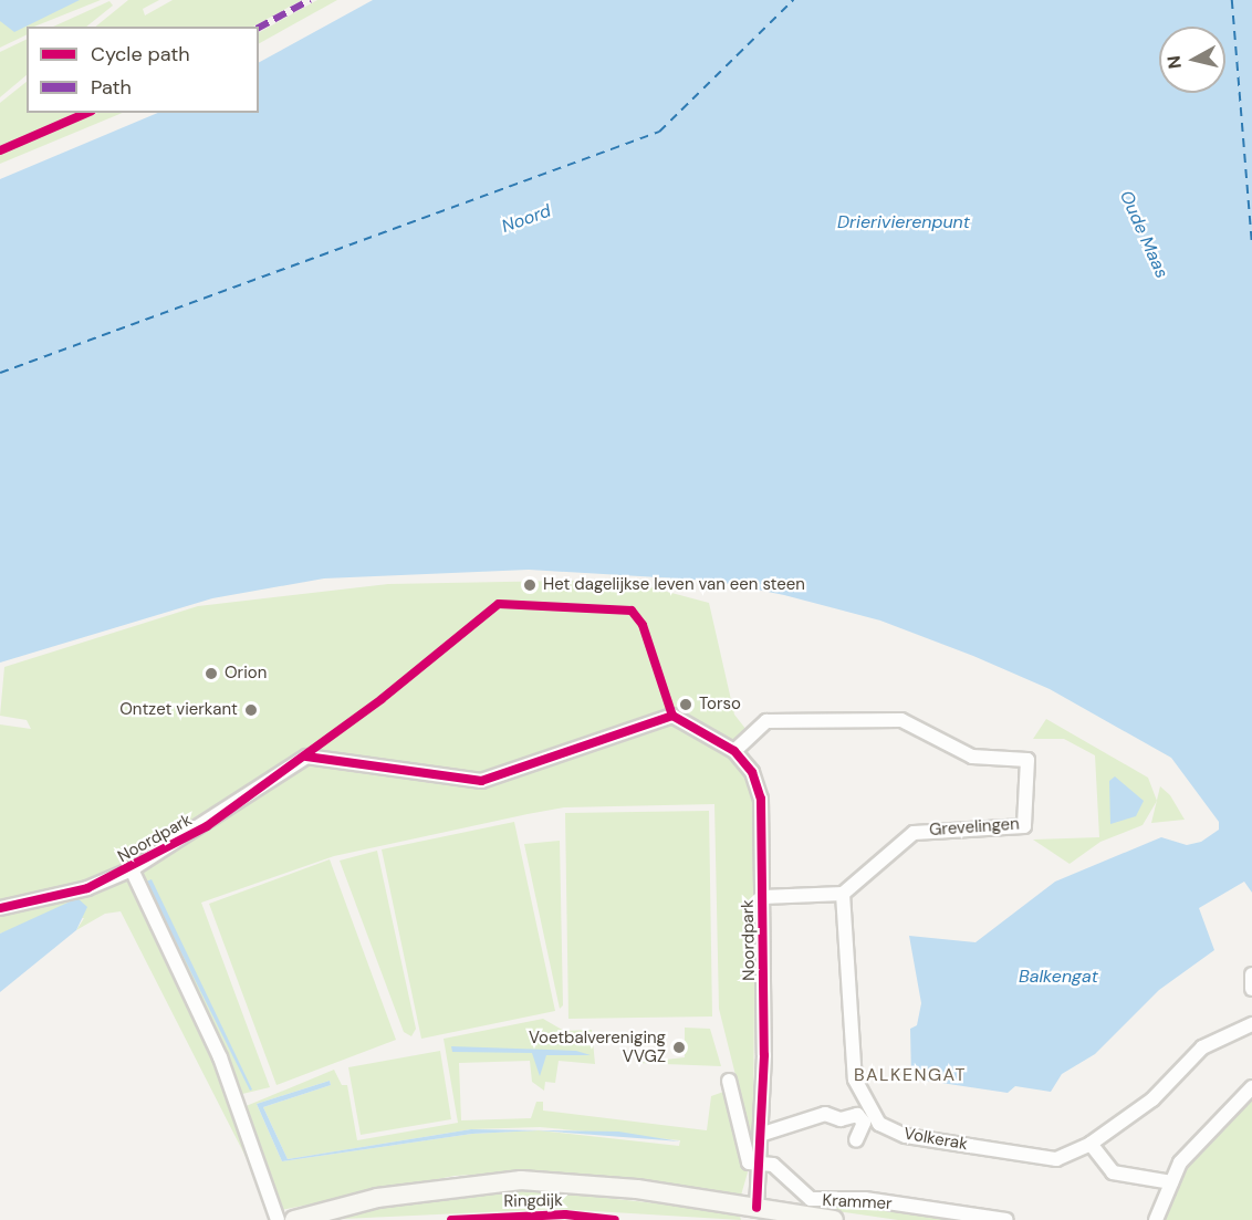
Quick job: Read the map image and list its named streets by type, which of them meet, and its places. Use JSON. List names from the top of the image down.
{
  "streets": {
    "main road": ["Ringdijk"],
    "street": [
      "Grevelingen",
      "Noordpark",
      "Volkerak",
      "Krammer"
    ]
  },
  "crossings": [
    ["Grevelingen", "Noordpark"],
    ["Grevelingen", "Volkerak"],
    ["Noordpark", "Ringdijk"],
    ["Noordpark", "Krammer"]
  ],
  "districts": ["BALKENGAT"],
  "water": [
    "Noord",
    "Drierivierenpunt",
    "Oude Maas",
    "Balkengat"
  ],
  "places": [
    "Het dagelijkse leven van een steen",
    "Orion",
    "Torso",
    "Ontzet vierkant",
    "Voetbalvereniging VVGZ"
  ],
  "legend": ["Cycle path", "Path"],
  "north": "left"
}
